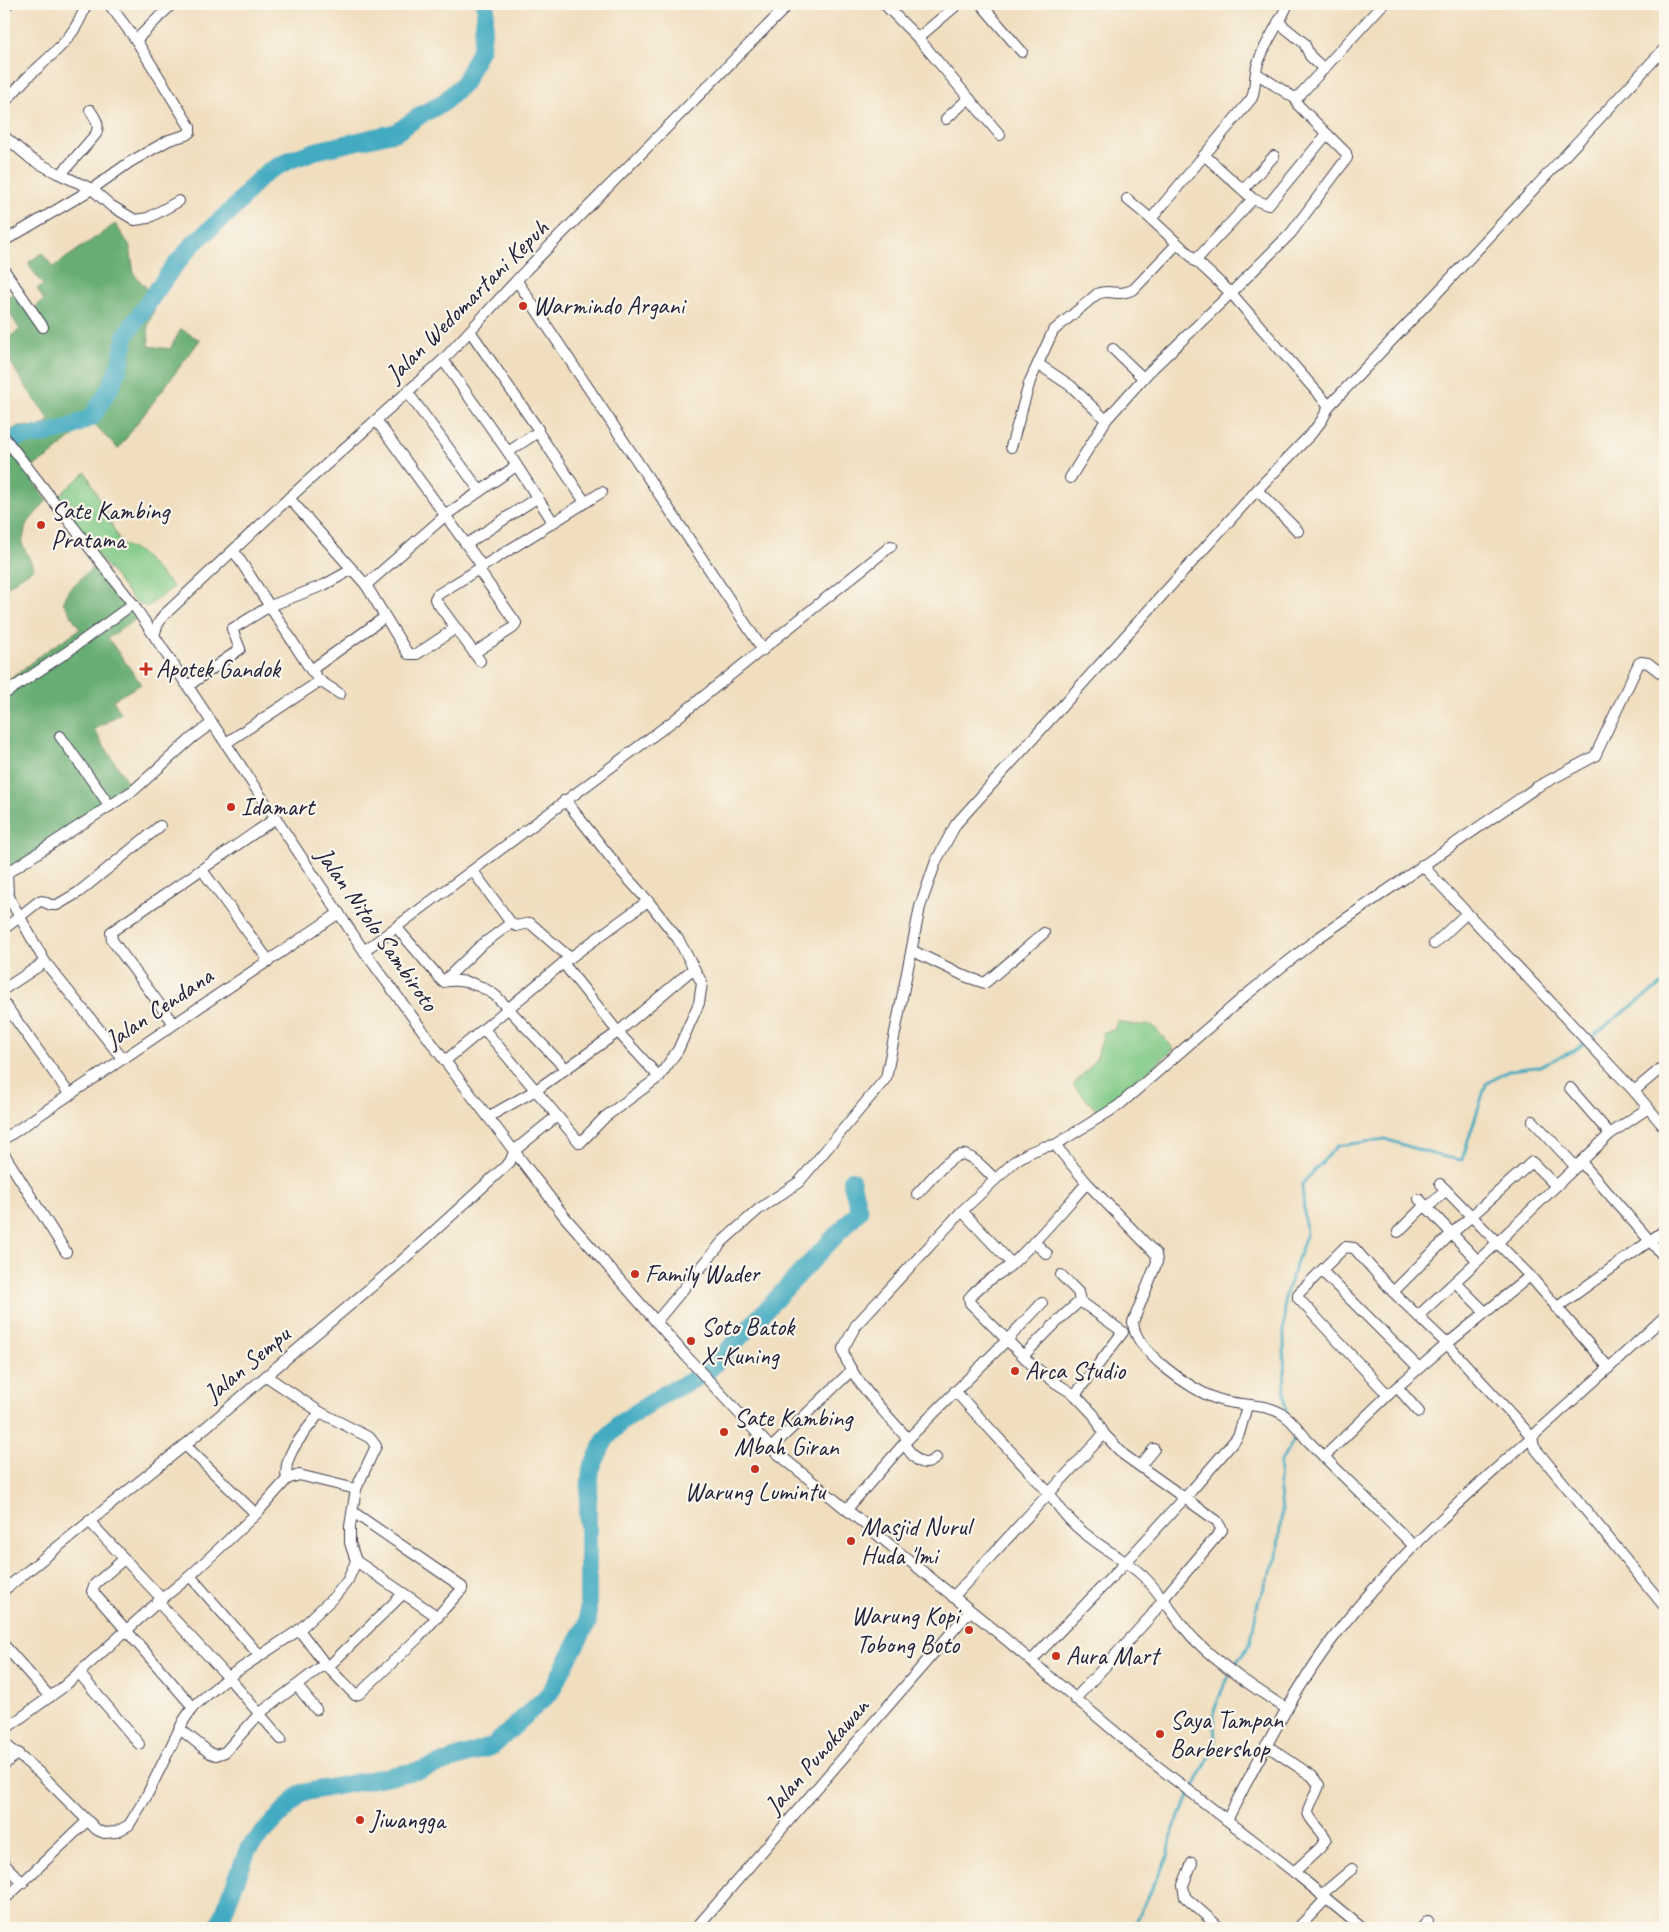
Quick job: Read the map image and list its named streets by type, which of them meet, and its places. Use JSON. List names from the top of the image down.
{
  "streets": {
    "street": [
      "Jalan Wedomartani Kepuh",
      "Jalan Nitolo Sambiroto",
      "Jalan Cendana",
      "Jalan Sempu",
      "Jalan Punokawan"
    ]
  },
  "crossings": [
    ["Jalan Wedomartani Kepuh", "Jalan Nitolo Sambiroto"],
    ["Jalan Nitolo Sambiroto", "Jalan Cendana"],
    ["Jalan Nitolo Sambiroto", "Jalan Sempu"],
    ["Jalan Nitolo Sambiroto", "Jalan Punokawan"]
  ],
  "places": {
    "other": [
      "Warmindo Argani",
      "Sate Kambing Pratama",
      "Idamart",
      "Family Wader",
      "Soto Batok X-Kuning",
      "Arca Studio",
      "Sate Kambing Mbah Giran",
      "Warung Lumintu",
      "Masjid Nurul Huda 'lmi",
      "Warung Kopi Tobong Boto",
      "Aura Mart",
      "Saya Tampan Barbershop",
      "Jiwangga"
    ],
    "health": ["Apotek Gandok"]
  }
}
